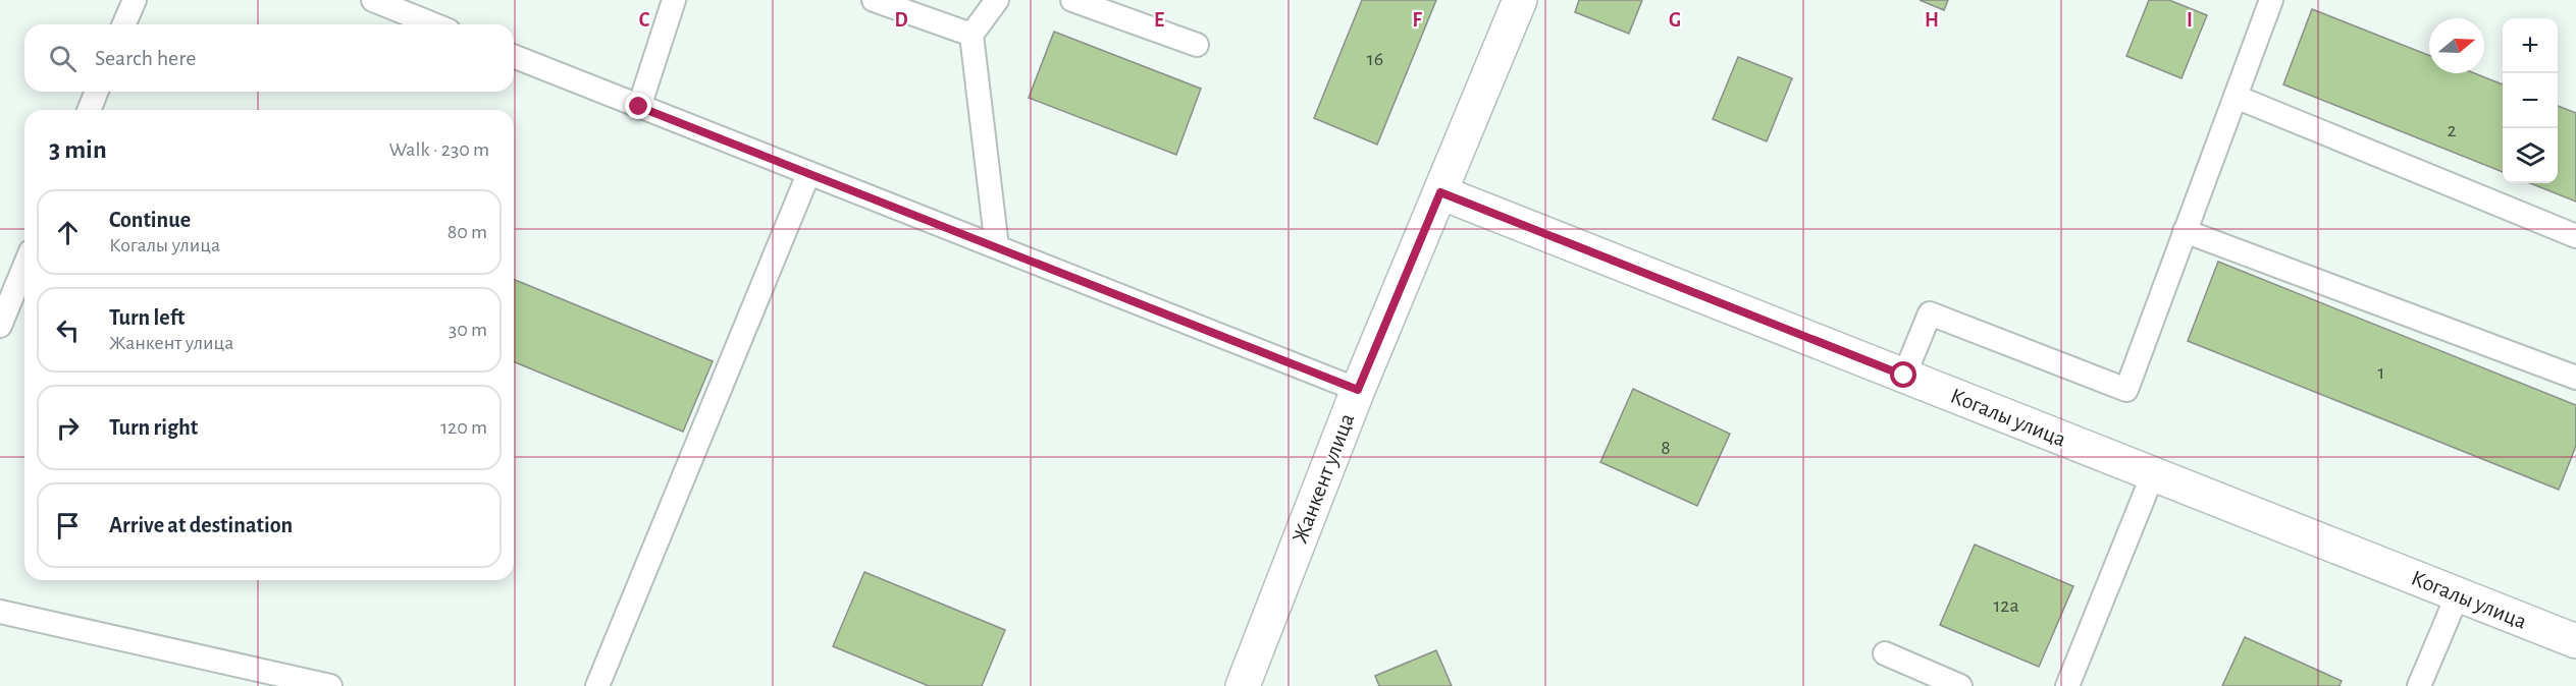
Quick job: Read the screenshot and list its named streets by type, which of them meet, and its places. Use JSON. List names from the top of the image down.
{
  "streets": {
    "street": ["Когалы улица", "Жанкент улица"]
  },
  "crossings": [
    ["Когалы улица", "Жанкент улица"]
  ],
  "house_numbers": [
    "16",
    "2",
    "1",
    "8",
    "12а"
  ],
  "north": "right",
  "page": {
    "map_buttons": ["+", "−"],
    "search": "Search here",
    "heading": ["3 min", "Walk · 230 m"],
    "list": [
      ["Continue", "Когалы улица", "80 m"],
      ["Turn left", "Жанкент улица", "30 m"],
      ["Turn right", "120 m"],
      "Arrive at destination"
    ]
  },
  "grid": {
    "columns": [
      "C",
      "D",
      "E",
      "F",
      "G",
      "H",
      "I"
    ]
  }
}
